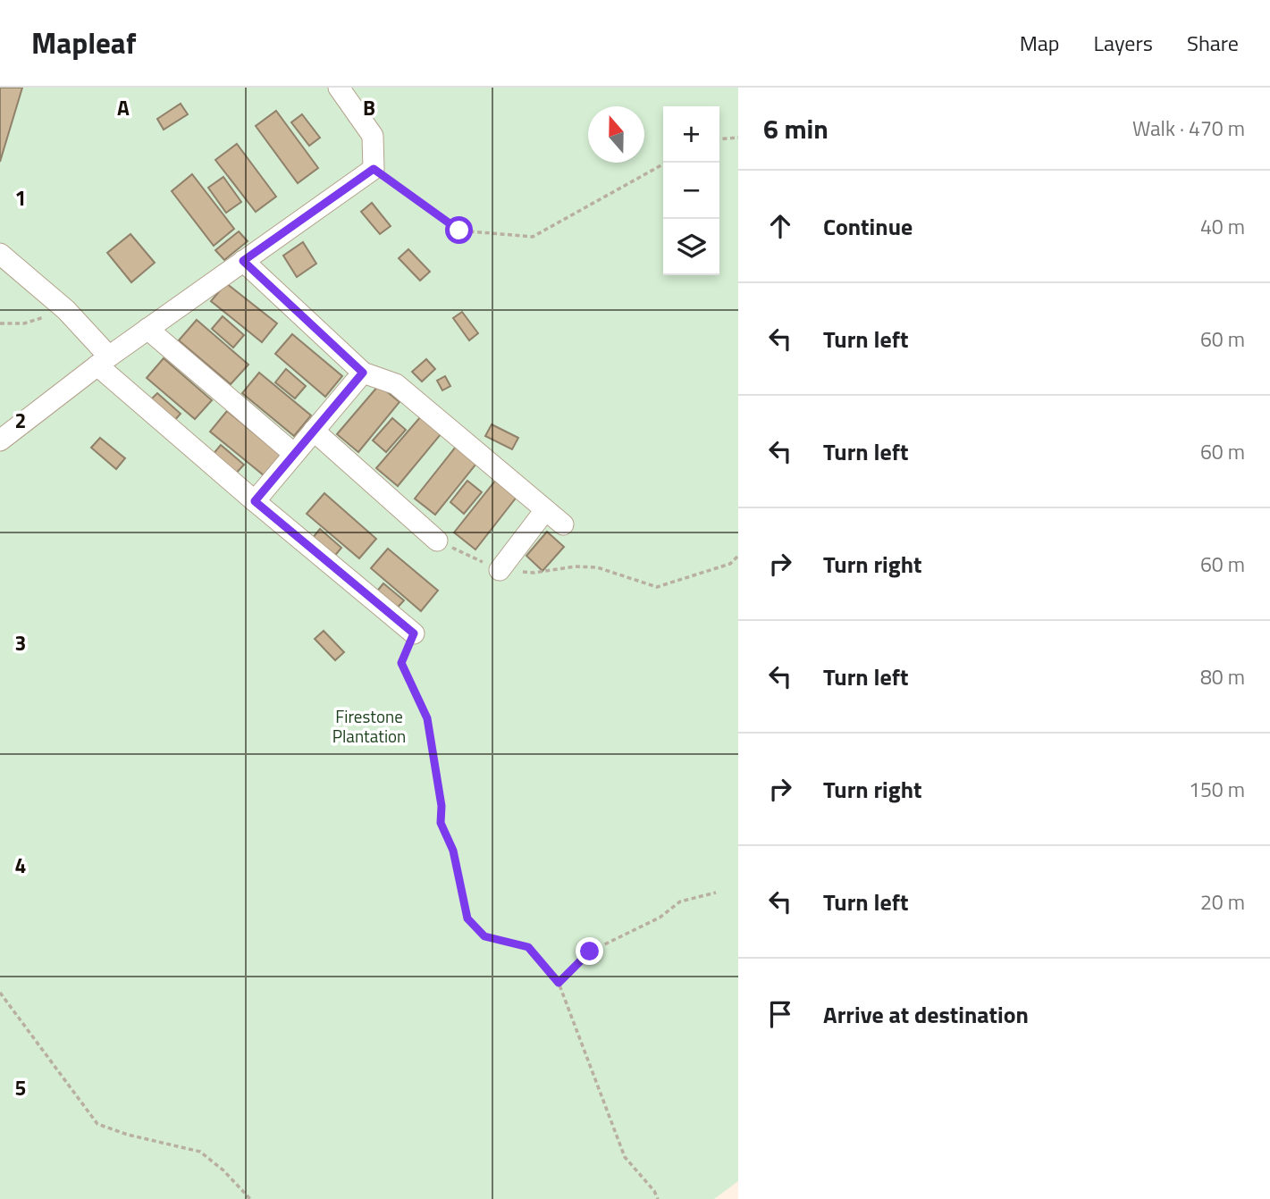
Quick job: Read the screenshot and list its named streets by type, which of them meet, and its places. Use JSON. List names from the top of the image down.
{
  "parks": ["Firestone Plantation"],
  "north": "top",
  "page": {
    "header": "Mapleaf",
    "nav": ["Map", "Layers", "Share"],
    "heading": ["6 min", "Walk · 470 m"],
    "map_buttons": ["+", "−"],
    "list": [
      ["Continue", "40 m"],
      ["Turn left", "60 m"],
      ["Turn left", "60 m"],
      ["Turn right", "60 m"],
      ["Turn left", "80 m"],
      ["Turn right", "150 m"],
      ["Turn left", "20 m"],
      "Arrive at destination"
    ]
  },
  "grid": {
    "columns": ["A", "B"],
    "rows": [
      "1",
      "2",
      "3",
      "4",
      "5"
    ]
  }
}
